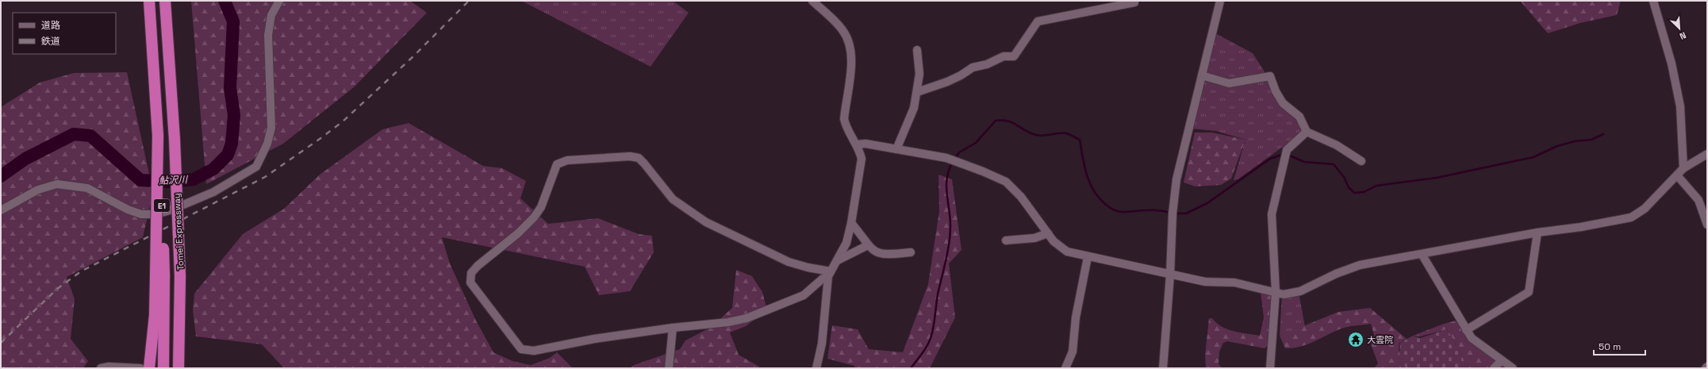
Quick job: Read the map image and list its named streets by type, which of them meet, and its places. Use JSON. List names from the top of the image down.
{
  "streets": {
    "highway": ["E1", "Tomei Expressway"]
  },
  "water": ["鮎沢川"],
  "places": {
    "temple": ["大雲院"]
  },
  "legend": ["道路", "鉄道"],
  "scale_bar": "50 m",
  "north": "bottom right"
}
